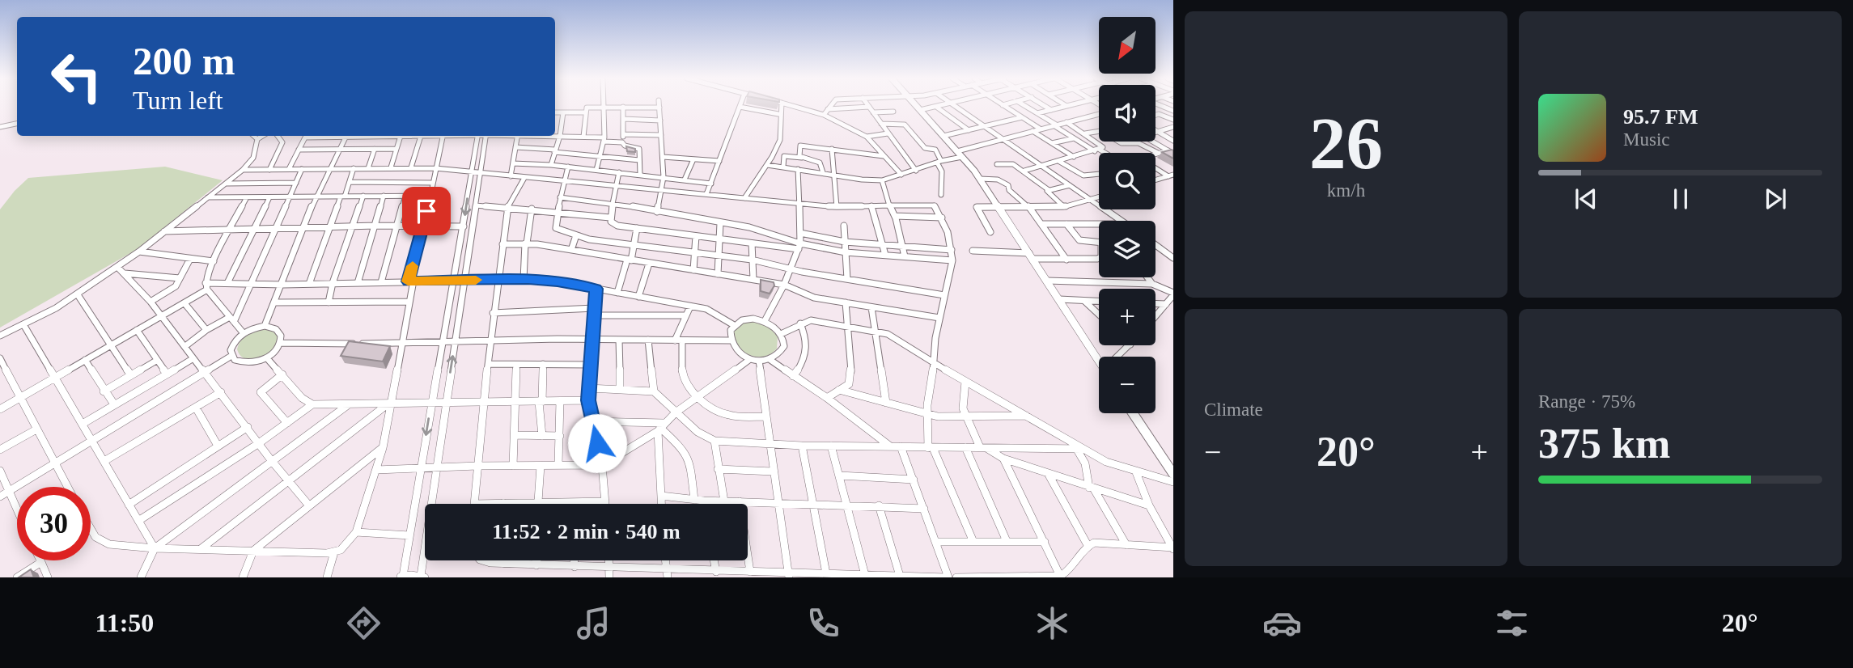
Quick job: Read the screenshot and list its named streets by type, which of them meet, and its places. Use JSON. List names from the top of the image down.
{
  "north": "bottom left",
  "page": {
    "tile": [
      ["26", "km/h"],
      "Climate",
      ["Range · 75%", "375 km"]
    ],
    "map_buttons": ["+", "−"],
    "turn": ["200 m", "Turn left"],
    "song": ["95.7 FM", "Music"],
    "heat": ["−", "20°", "+"],
    "limit": "30",
    "trip": "11:52 · 2 min · 540 m",
    "tabs": ["11:50", "20°"]
  }
}
